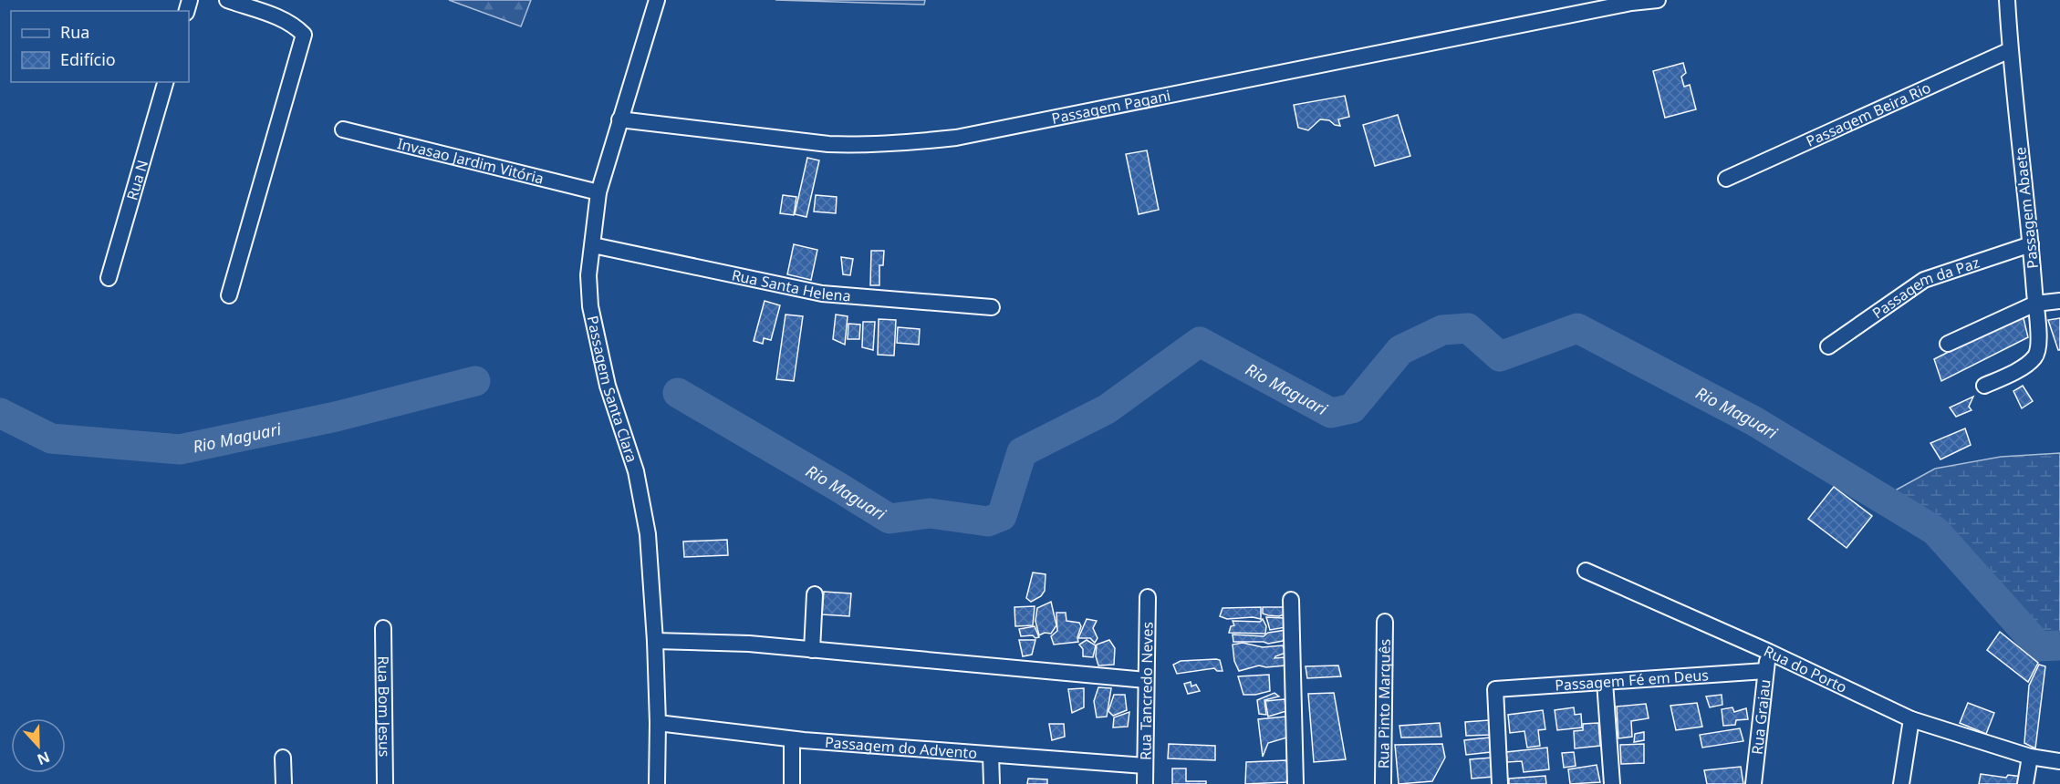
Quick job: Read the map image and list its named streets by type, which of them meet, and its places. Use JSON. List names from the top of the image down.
{
  "streets": {
    "street": [
      "Passagem Pagani",
      "Passagem Beira Rio",
      "Invasao Jardim Vitória",
      "Rua N",
      "Passagem Abaete",
      "Rua Santa Helena",
      "Passagem da Paz",
      "Passagem Santa Clara",
      "Rua do Porto",
      "Passagem Fé em Deus",
      "Rua Tancredo Neves",
      "Rua Pinto Marquês",
      "Rua Bom Jesus",
      "Rua Grajau",
      "Passagem do Advento"
    ]
  },
  "crossings": [
    ["Passagem Pagani", "Passagem Santa Clara"],
    ["Passagem Beira Rio", "Passagem Abaete"],
    ["Invasao Jardim Vitória", "Passagem Santa Clara"],
    ["Passagem Abaete", "Passagem da Paz"],
    ["Rua Santa Helena", "Passagem Santa Clara"],
    ["Passagem Santa Clara", "Passagem do Advento"],
    ["Rua do Porto", "Rua Grajau"],
    ["Passagem Fé em Deus", "Rua Grajau"],
    ["Rua Tancredo Neves", "Passagem do Advento"]
  ],
  "water": ["Rio Maguari"],
  "legend": ["Rua", "Edifício"],
  "north": "bottom"
}
